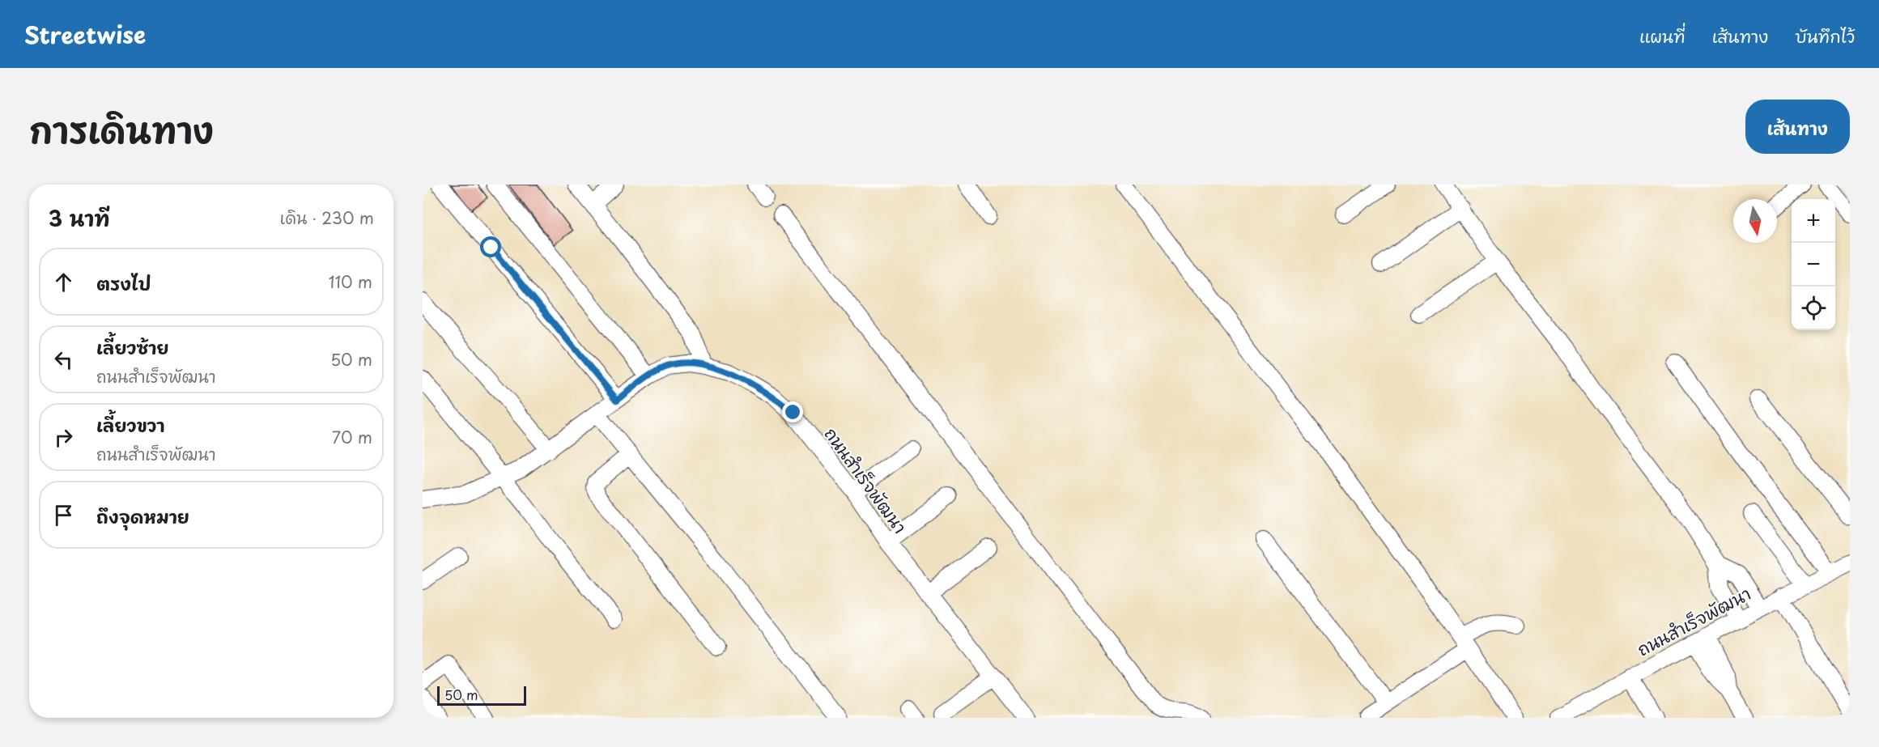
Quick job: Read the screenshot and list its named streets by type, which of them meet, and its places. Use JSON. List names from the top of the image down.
{
  "streets": {
    "street": ["ถนนสำเร็จพัฒนา"]
  },
  "scale_bar": "50 m",
  "north": "bottom",
  "page": {
    "header": "Streetwise",
    "nav": ["แผนที่", "เส้นทาง", "บันทึกไว้"],
    "title": "การเดินทาง",
    "buttons": "เส้นทาง",
    "heading": ["3 นาที", "เดิน · 230 m"],
    "map_buttons": ["+", "−"],
    "list": [
      ["ตรงไป", "110 m"],
      ["เลี้ยวซ้าย", "ถนนสำเร็จพัฒนา", "50 m"],
      ["เลี้ยวขวา", "ถนนสำเร็จพัฒนา", "70 m"],
      "ถึงจุดหมาย"
    ],
    "scale": "50 m"
  }
}
